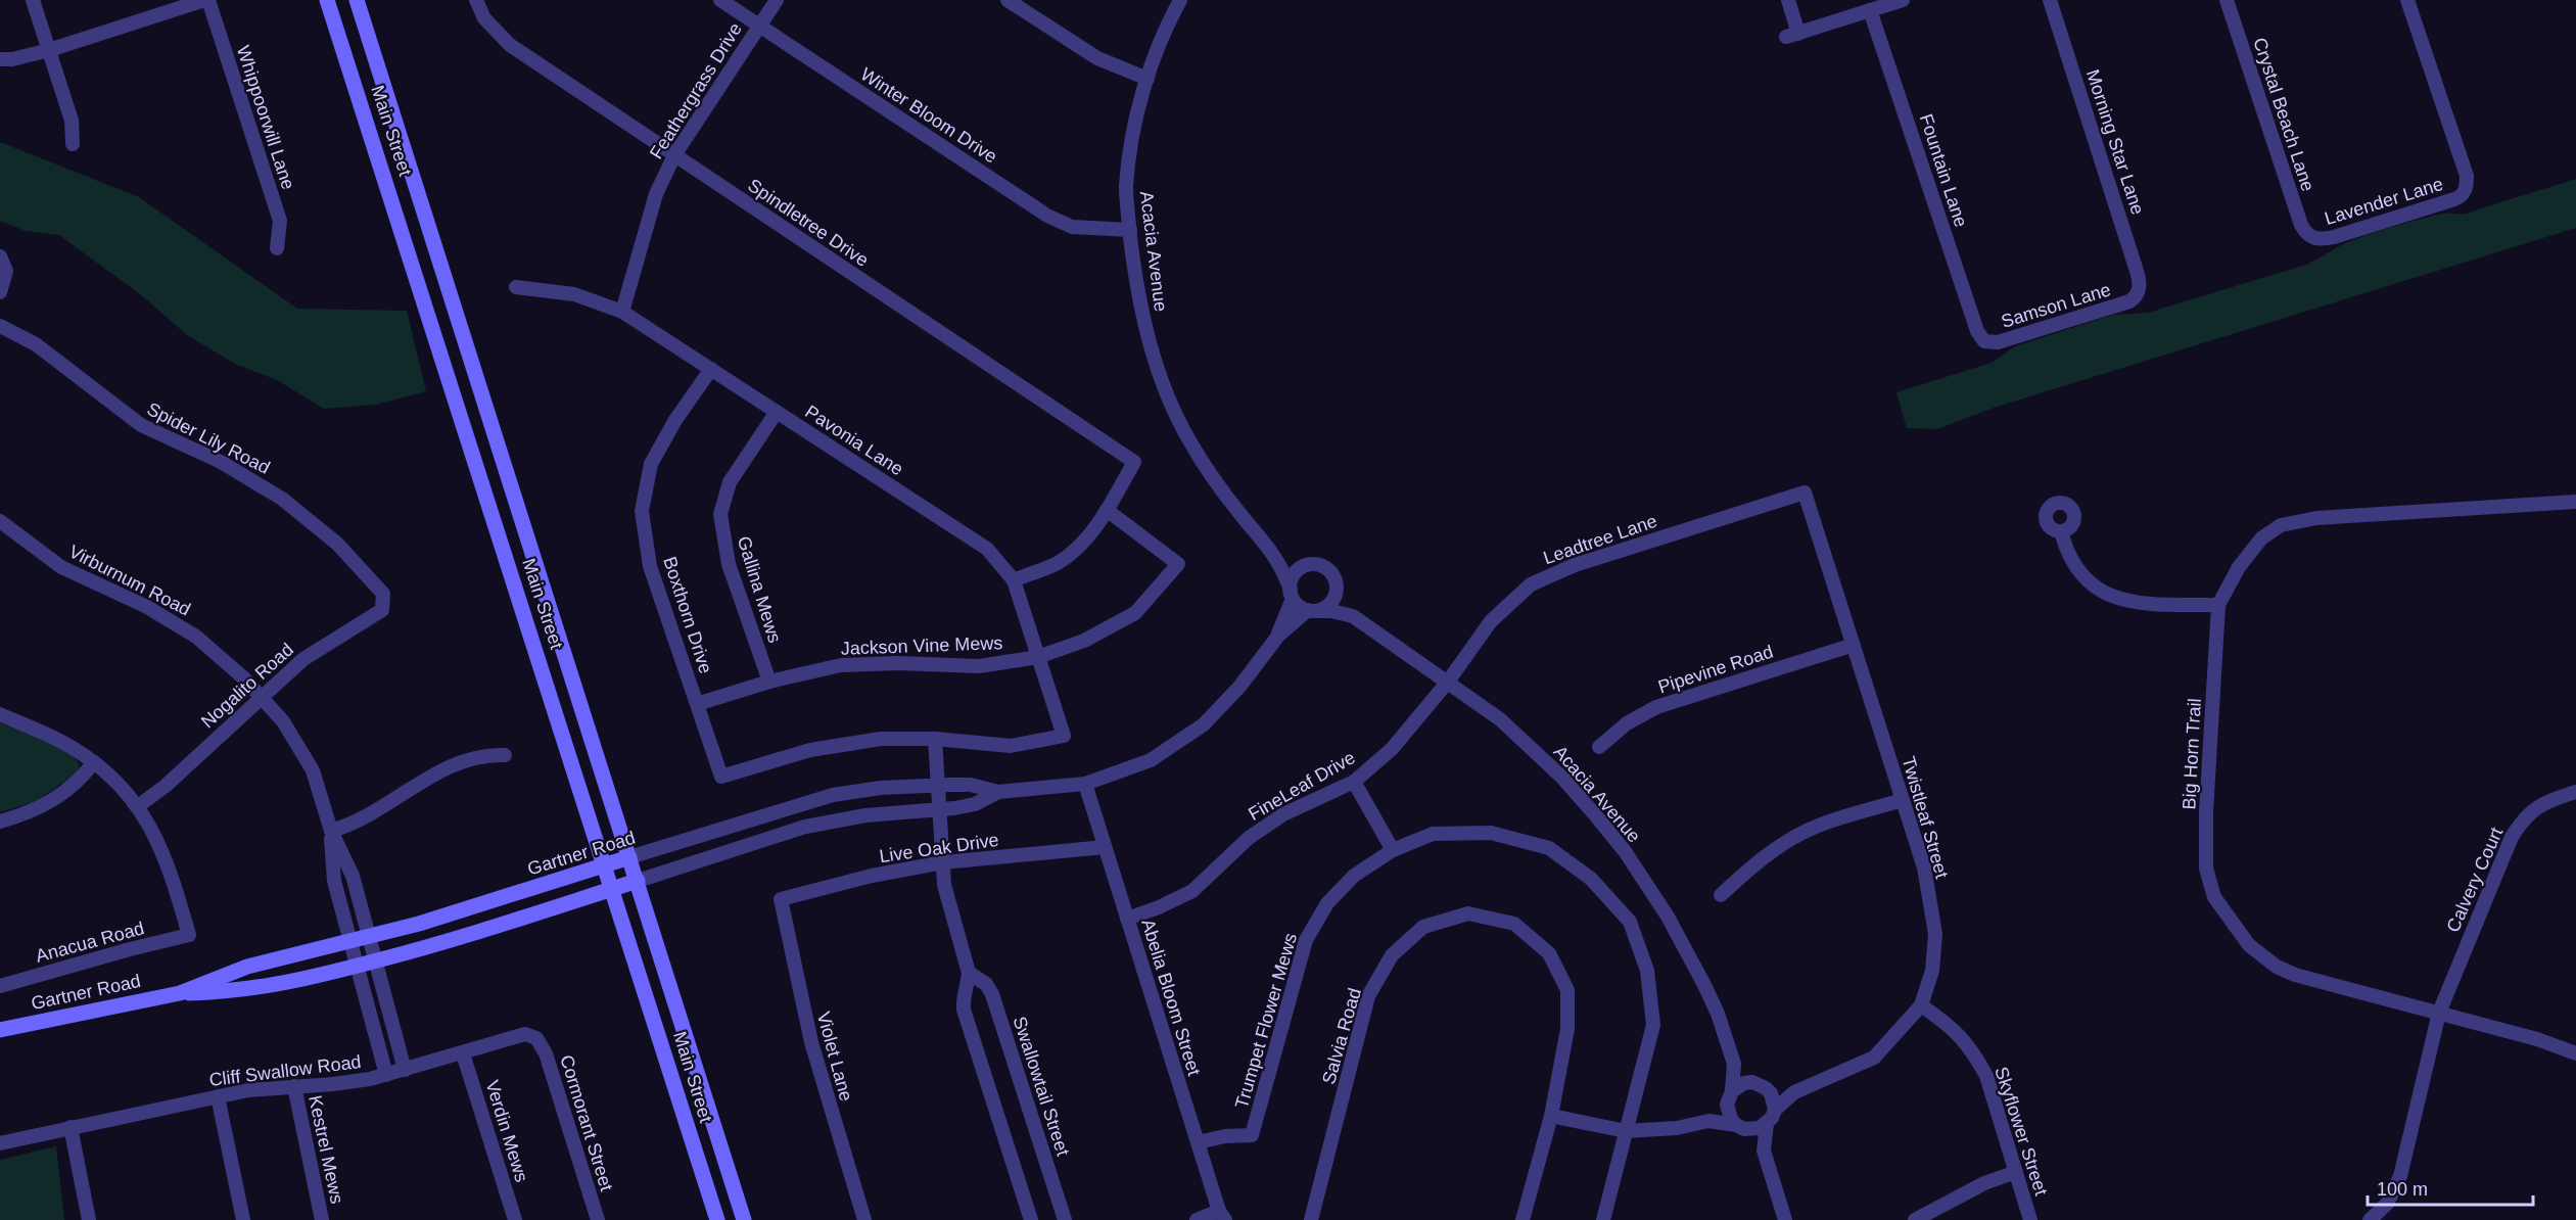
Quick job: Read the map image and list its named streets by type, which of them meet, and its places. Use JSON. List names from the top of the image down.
{
  "streets": {
    "main road": ["Main Street", "Gartner Road"],
    "street": [
      "Feathergrass Drive",
      "Crystal Beach Lane",
      "Winter Bloom Drive",
      "Whippoorwill Lane",
      "Morning Star Lane",
      "Fountain Lane",
      "Lavender Lane",
      "Spindletree Drive",
      "Acacia Avenue",
      "Samson Lane",
      "Spider Lily Road",
      "Pavonia Lane",
      "Leadtree Lane",
      "Virburnum Road",
      "Gallina Mews",
      "Boxthorn Drive",
      "Jackson Vine Mews",
      "Pipevine Road",
      "Nogalito Road",
      "Big Horn Trail",
      "FineLeaf Drive",
      "Twistleaf Street",
      "Live Oak Drive",
      "Calvery Court",
      "Anacua Road",
      "Abelia Bloom Street",
      "Trumpet Flower Mews",
      "Salvia Road",
      "Violet Lane",
      "Cliff Swallow Road",
      "Swallowtail Street",
      "Cormorant Street",
      "Verdin Mews",
      "Skyflower Street",
      "Kestrel Mews"
    ]
  },
  "crossings": [
    ["Feathergrass Drive", "Winter Bloom Drive"],
    ["Feathergrass Drive", "Spindletree Drive"],
    ["Feathergrass Drive", "Pavonia Lane"],
    ["Crystal Beach Lane", "Lavender Lane"],
    ["Winter Bloom Drive", "Acacia Avenue"],
    ["Main Street", "Gartner Road"],
    ["Morning Star Lane", "Samson Lane"],
    ["Fountain Lane", "Samson Lane"],
    ["Spindletree Drive", "Jackson Vine Mews"],
    ["Acacia Avenue", "Leadtree Lane"],
    ["Acacia Avenue", "FineLeaf Drive"],
    ["Acacia Avenue", "Twistleaf Street"],
    ["Spider Lily Road", "Nogalito Road"],
    ["Pavonia Lane", "Gallina Mews"],
    ["Pavonia Lane", "Boxthorn Drive"],
    ["Pavonia Lane", "Jackson Vine Mews"],
    ["Leadtree Lane", "FineLeaf Drive"],
    ["Leadtree Lane", "Twistleaf Street"],
    ["Virburnum Road", "Nogalito Road"],
    ["Virburnum Road", "Gartner Road"],
    ["Virburnum Road", "Cliff Swallow Road"],
    ["Gallina Mews", "Jackson Vine Mews"],
    ["Boxthorn Drive", "Jackson Vine Mews"],
    ["Pipevine Road", "Twistleaf Street"],
    ["Nogalito Road", "Anacua Road"],
    ["Big Horn Trail", "Calvery Court"],
    ["FineLeaf Drive", "Abelia Bloom Street"],
    ["Twistleaf Street", "Skyflower Street"],
    ["Live Oak Drive", "Abelia Bloom Street"],
    ["Live Oak Drive", "Violet Lane"],
    ["Gartner Road", "Abelia Bloom Street"],
    ["Abelia Bloom Street", "Trumpet Flower Mews"],
    ["Cliff Swallow Road", "Cormorant Street"],
    ["Cliff Swallow Road", "Verdin Mews"],
    ["Cliff Swallow Road", "Kestrel Mews"]
  ],
  "scale_bar": "100 m"
}
